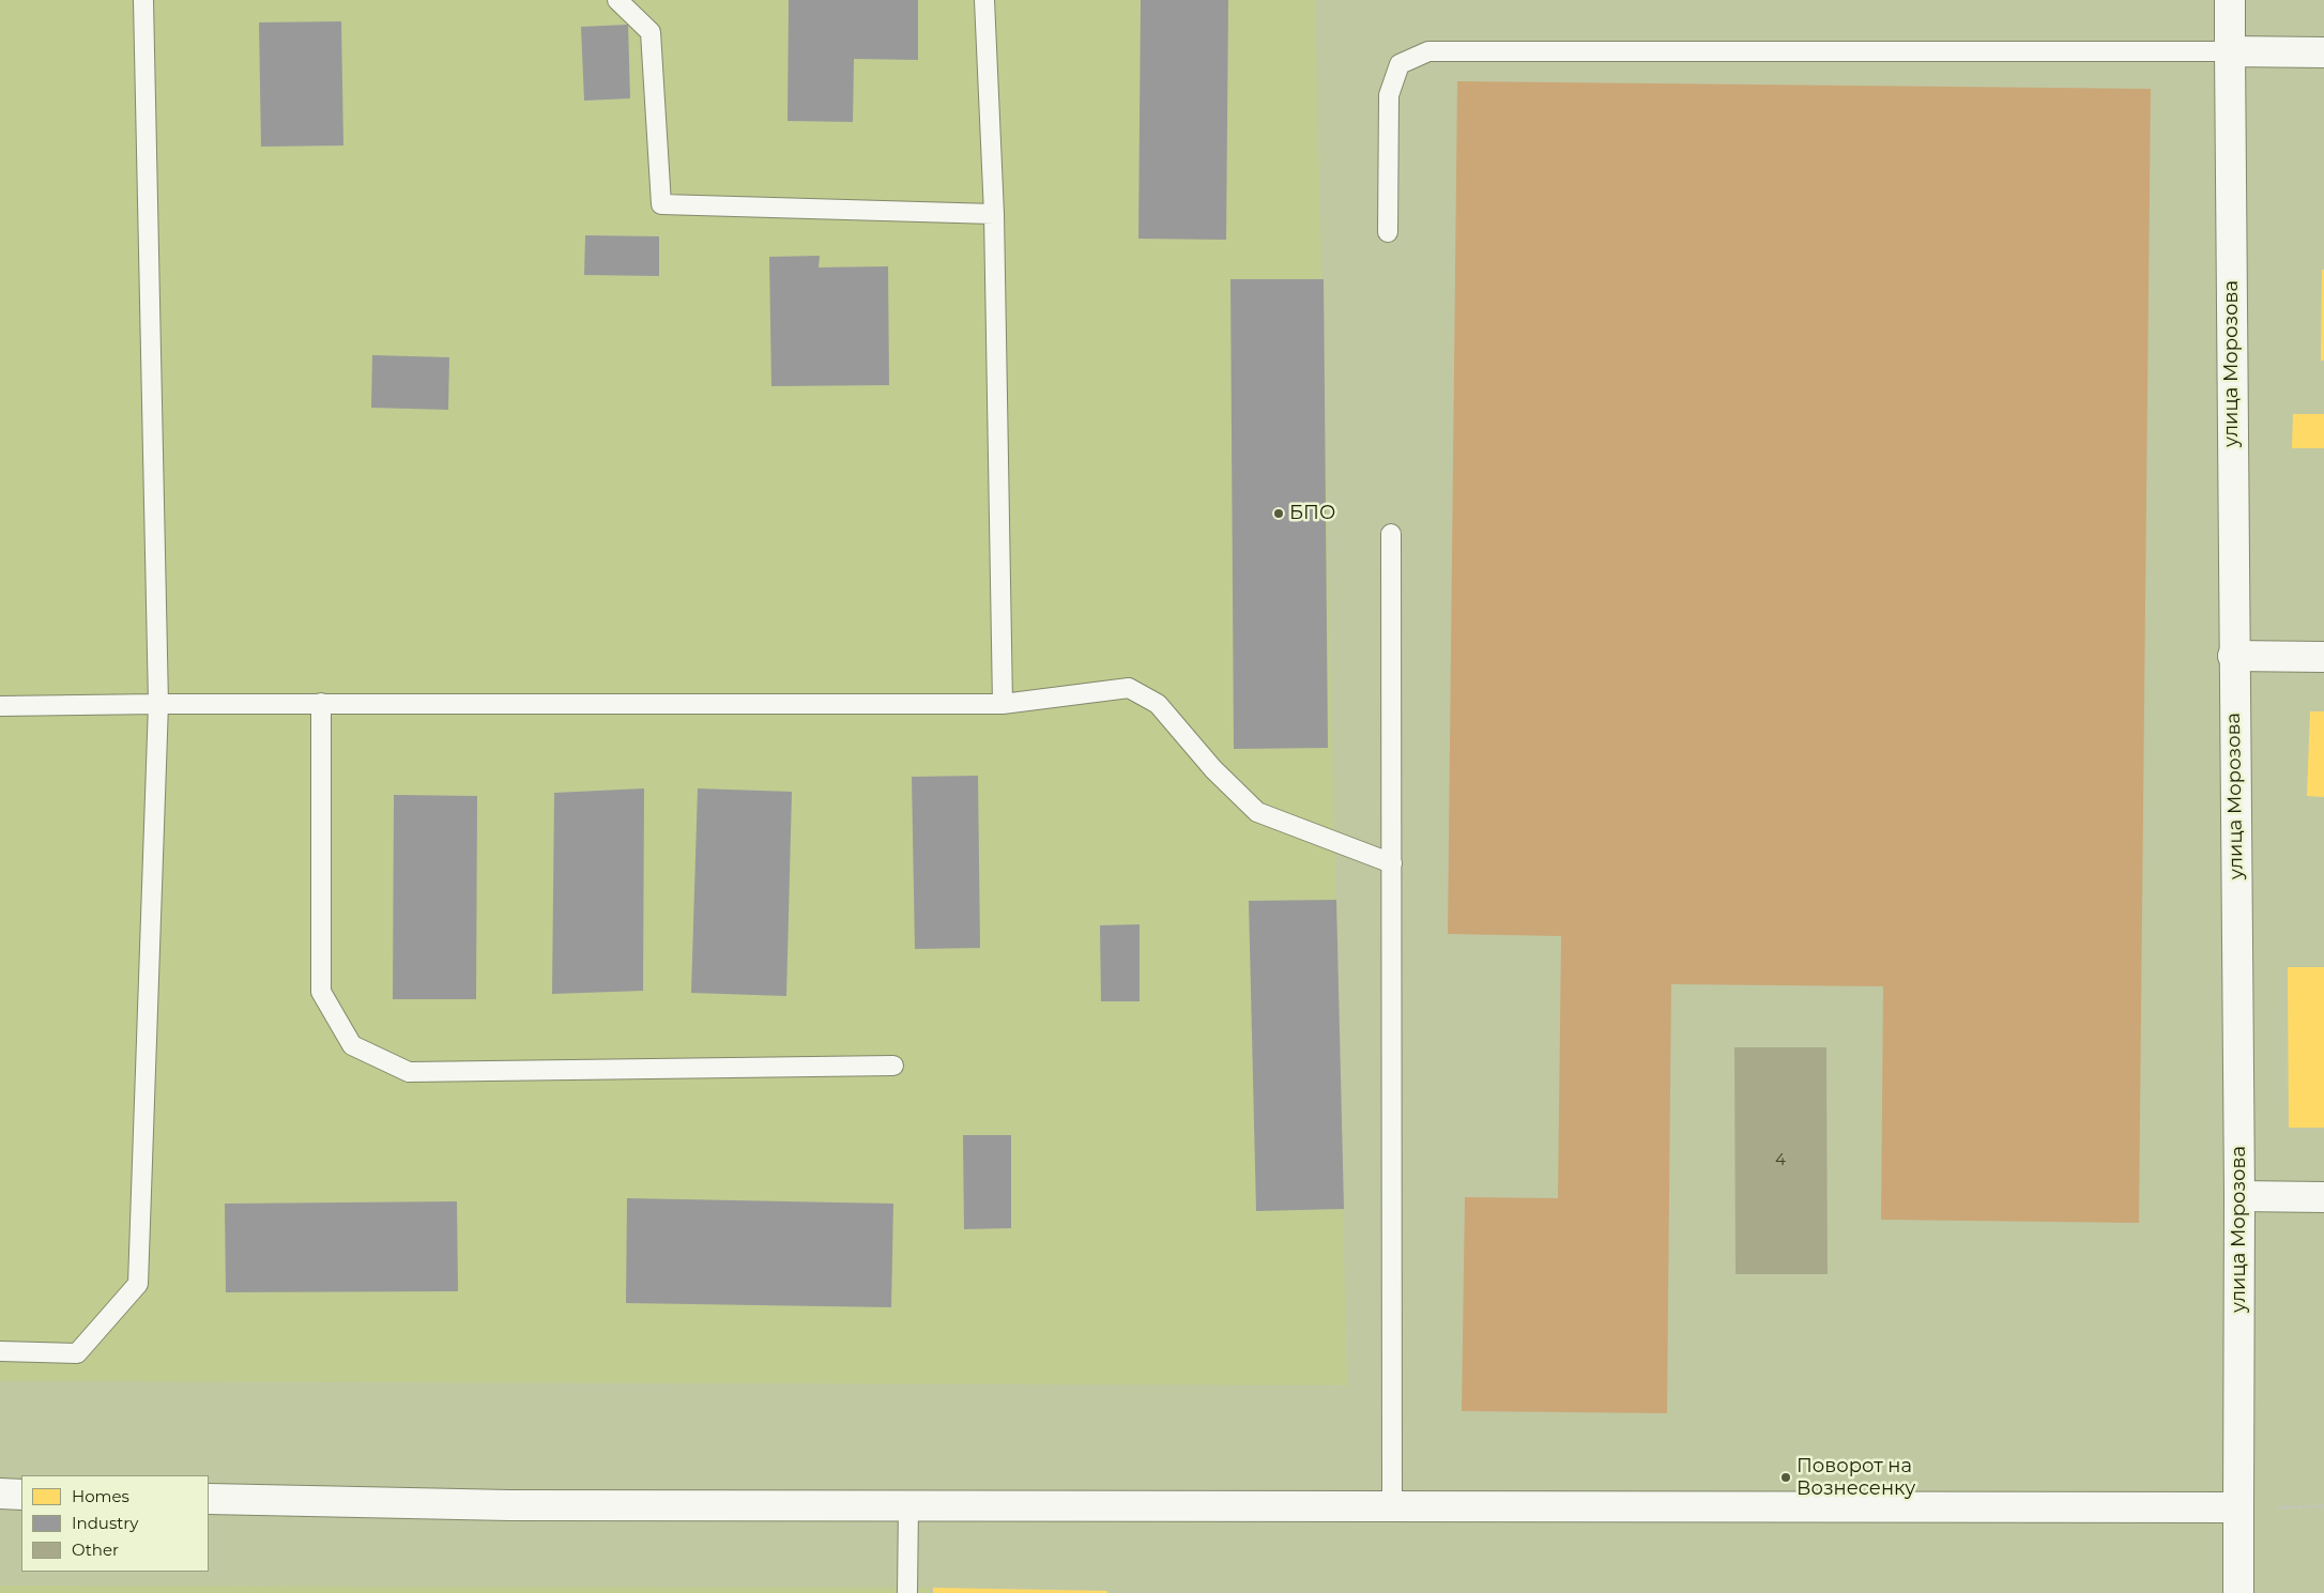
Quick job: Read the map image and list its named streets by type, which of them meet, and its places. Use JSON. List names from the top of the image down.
{
  "streets": {
    "street": ["улица Морозова"]
  },
  "places": ["БПО", "Поворот на Вознесенку"],
  "house_numbers": ["4"],
  "legend": ["Homes", "Industry", "Other"]
}
